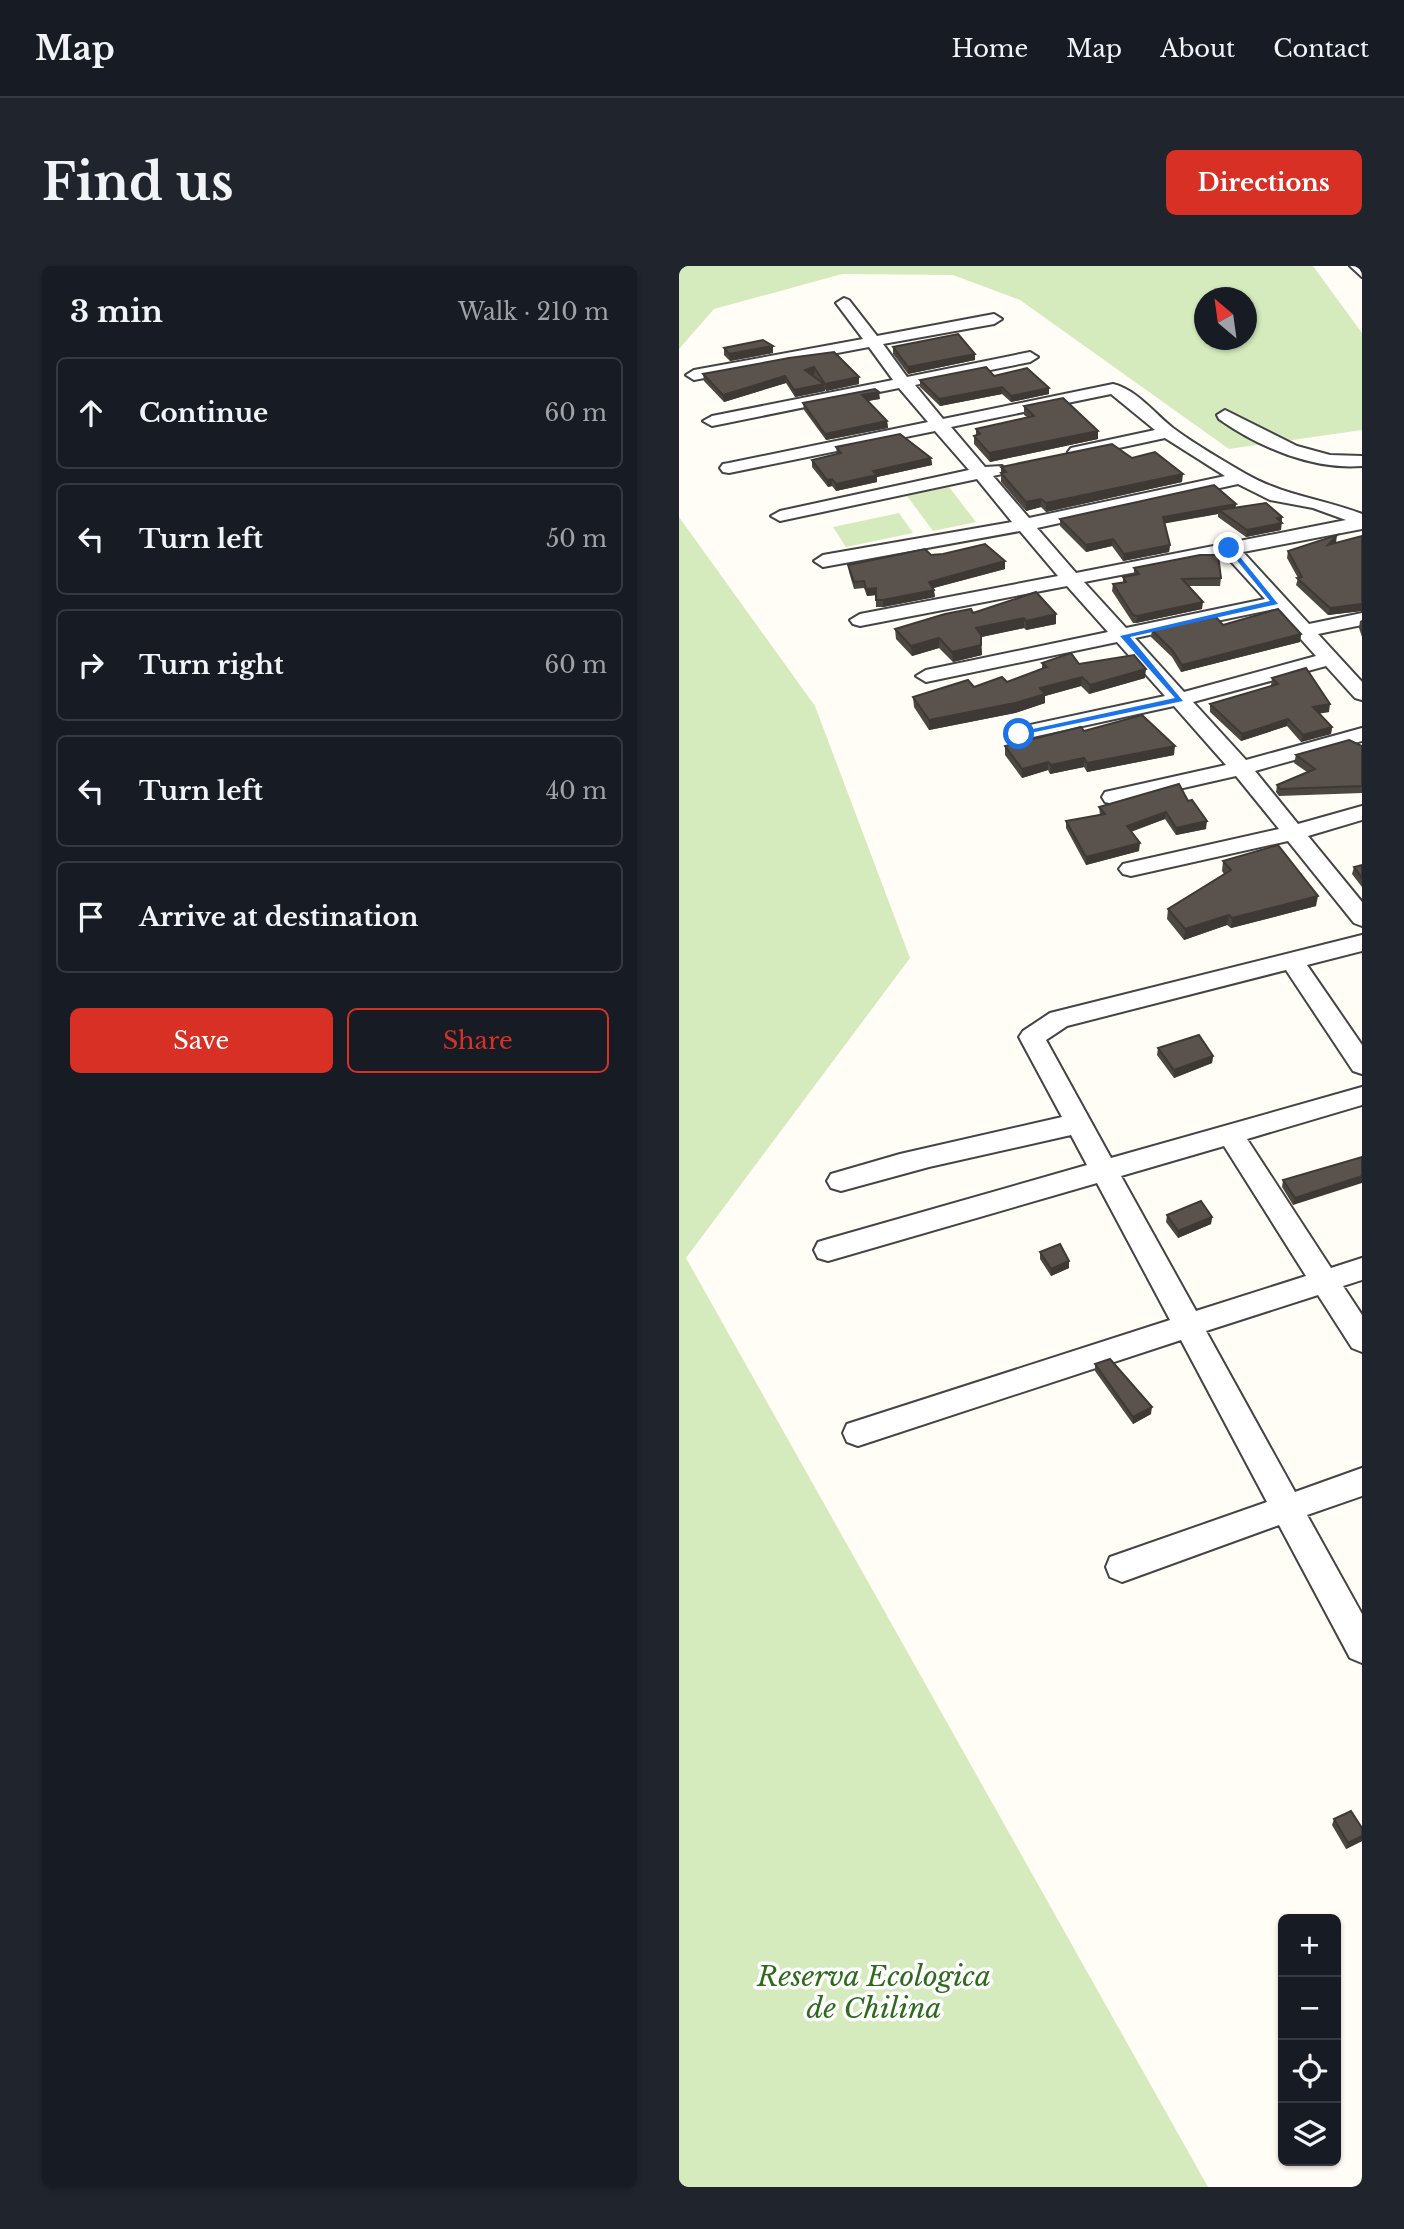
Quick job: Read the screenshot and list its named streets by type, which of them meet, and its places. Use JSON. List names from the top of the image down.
{
  "parks": ["Reserva Ecologica de Chilina"],
  "north": "top left",
  "page": {
    "header": "Map",
    "nav": [
      "Home",
      "Map",
      "About",
      "Contact"
    ],
    "buttons": [
      "Directions",
      ["Save", "Share"]
    ],
    "title": "Find us",
    "heading": ["3 min", "Walk · 210 m"],
    "list": [
      ["Continue", "60 m"],
      ["Turn left", "50 m"],
      ["Turn right", "60 m"],
      ["Turn left", "40 m"],
      "Arrive at destination"
    ],
    "map_buttons": ["+", "−"]
  }
}
